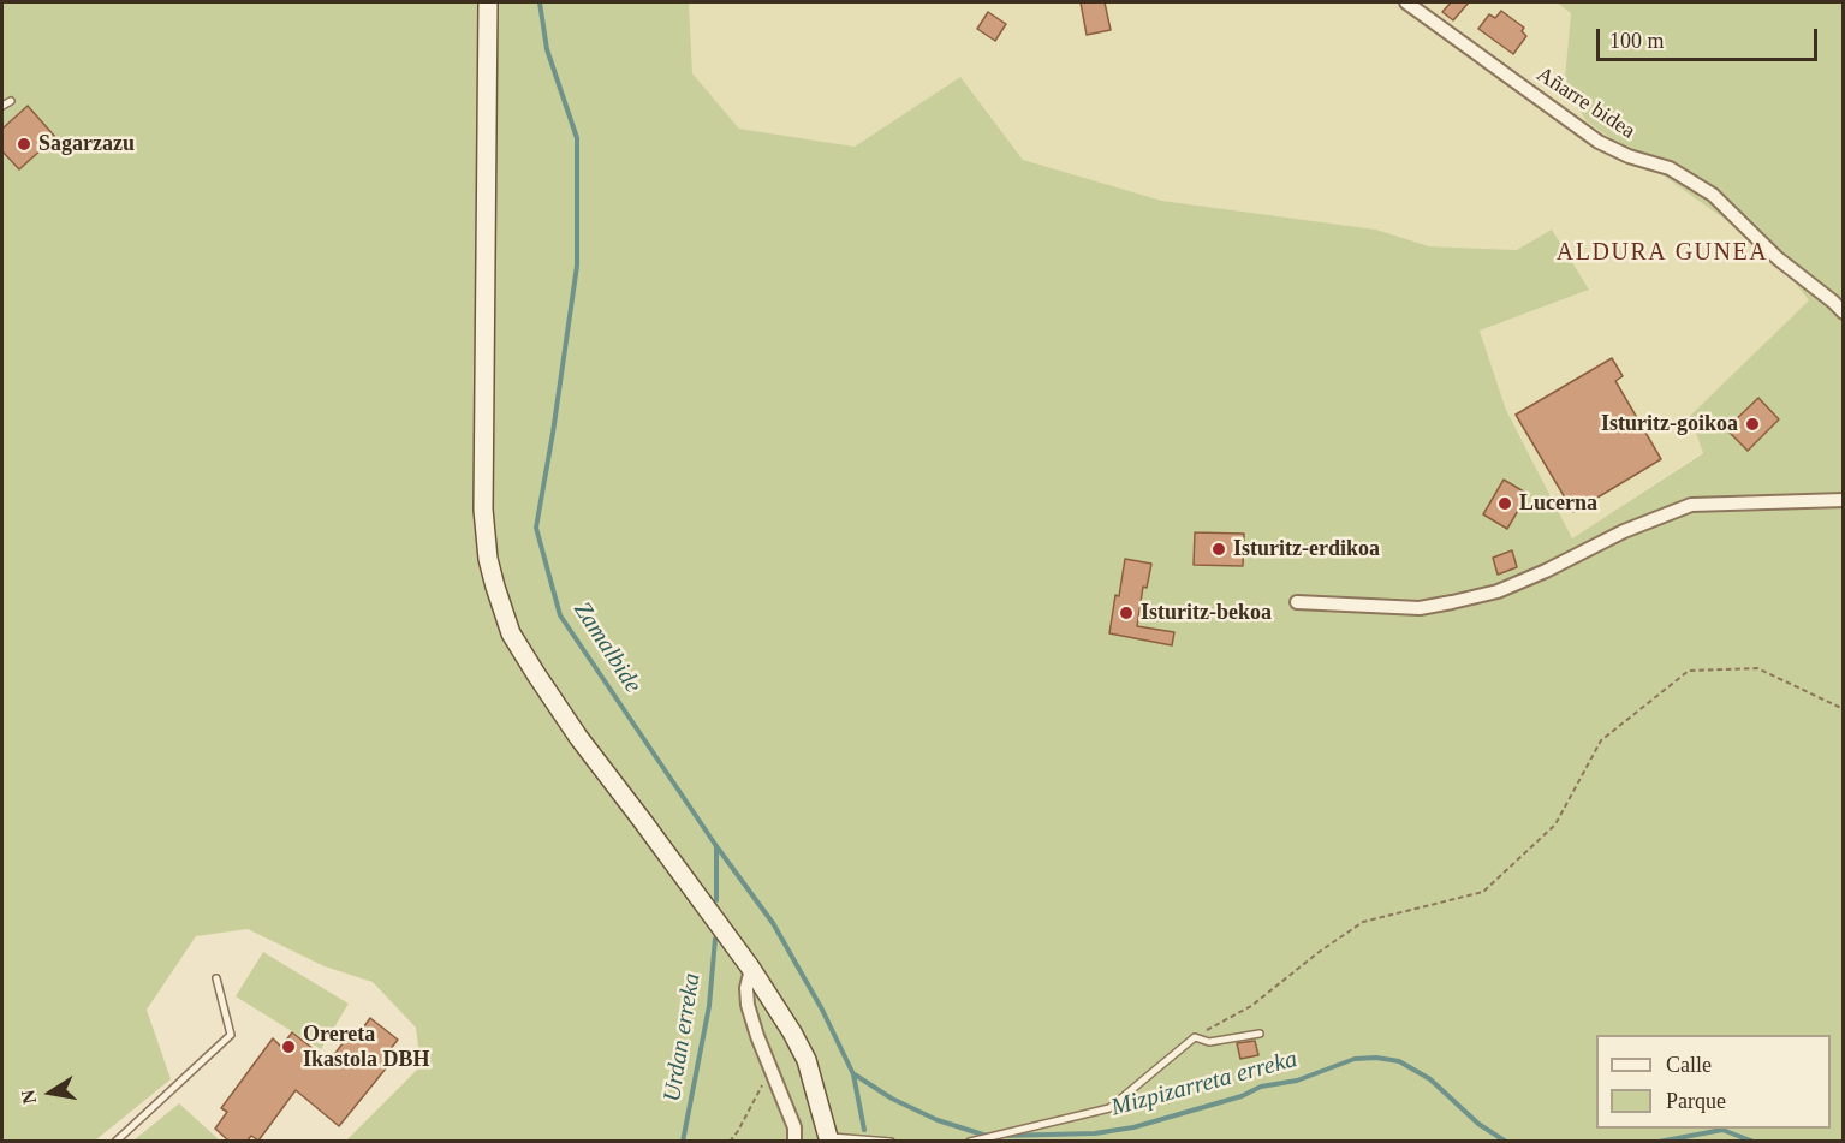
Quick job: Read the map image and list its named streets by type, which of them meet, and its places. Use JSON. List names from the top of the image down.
{
  "streets": {
    "street": ["Añarre bidea"]
  },
  "districts": ["ALDURA GUNEA"],
  "water": ["Zamalbide", "Urdan erreka", "Mizpizarreta erreka"],
  "places": [
    "Sagarzazu",
    "Isturitz-goikoa",
    "Lucerna",
    "Isturitz-erdikoa",
    "Isturitz-bekoa",
    "Orereta Ikastola DBH"
  ],
  "legend": ["Calle", "Parque"],
  "scale_bar": "100 m",
  "north": "left"
}
